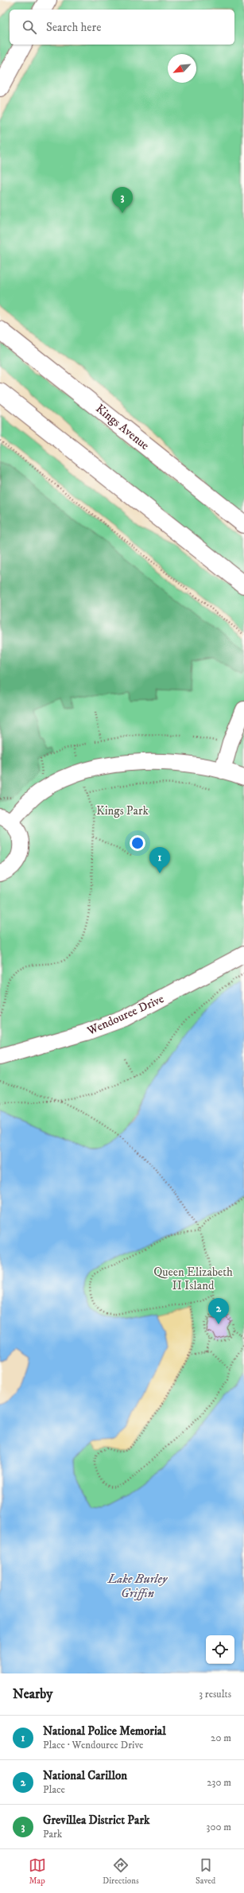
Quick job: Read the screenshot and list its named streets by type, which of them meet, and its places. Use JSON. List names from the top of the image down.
{
  "streets": {
    "main road": ["Kings Avenue"],
    "street": ["Wendouree Drive"]
  },
  "water": ["Lake Burley Griffin"],
  "parks": ["Kings Park", "Queen Elizabeth II Island"],
  "north": "bottom left",
  "page": {
    "search": "Search here",
    "pins": ["3", "1", "2"],
    "heading": ["Nearby", "3 results"],
    "list": [
      {
        "mark": "1",
        "name": "National Police Memorial",
        "note": "Place · Wendouree Drive",
        "value": "20 m"
      },
      {
        "mark": "2",
        "name": "National Carillon",
        "note": "Place",
        "value": "230 m"
      },
      {
        "mark": "3",
        "name": "Grevillea District Park",
        "note": "Park",
        "value": "300 m"
      }
    ],
    "nav": ["Map", "Directions", "Saved"]
  }
}
